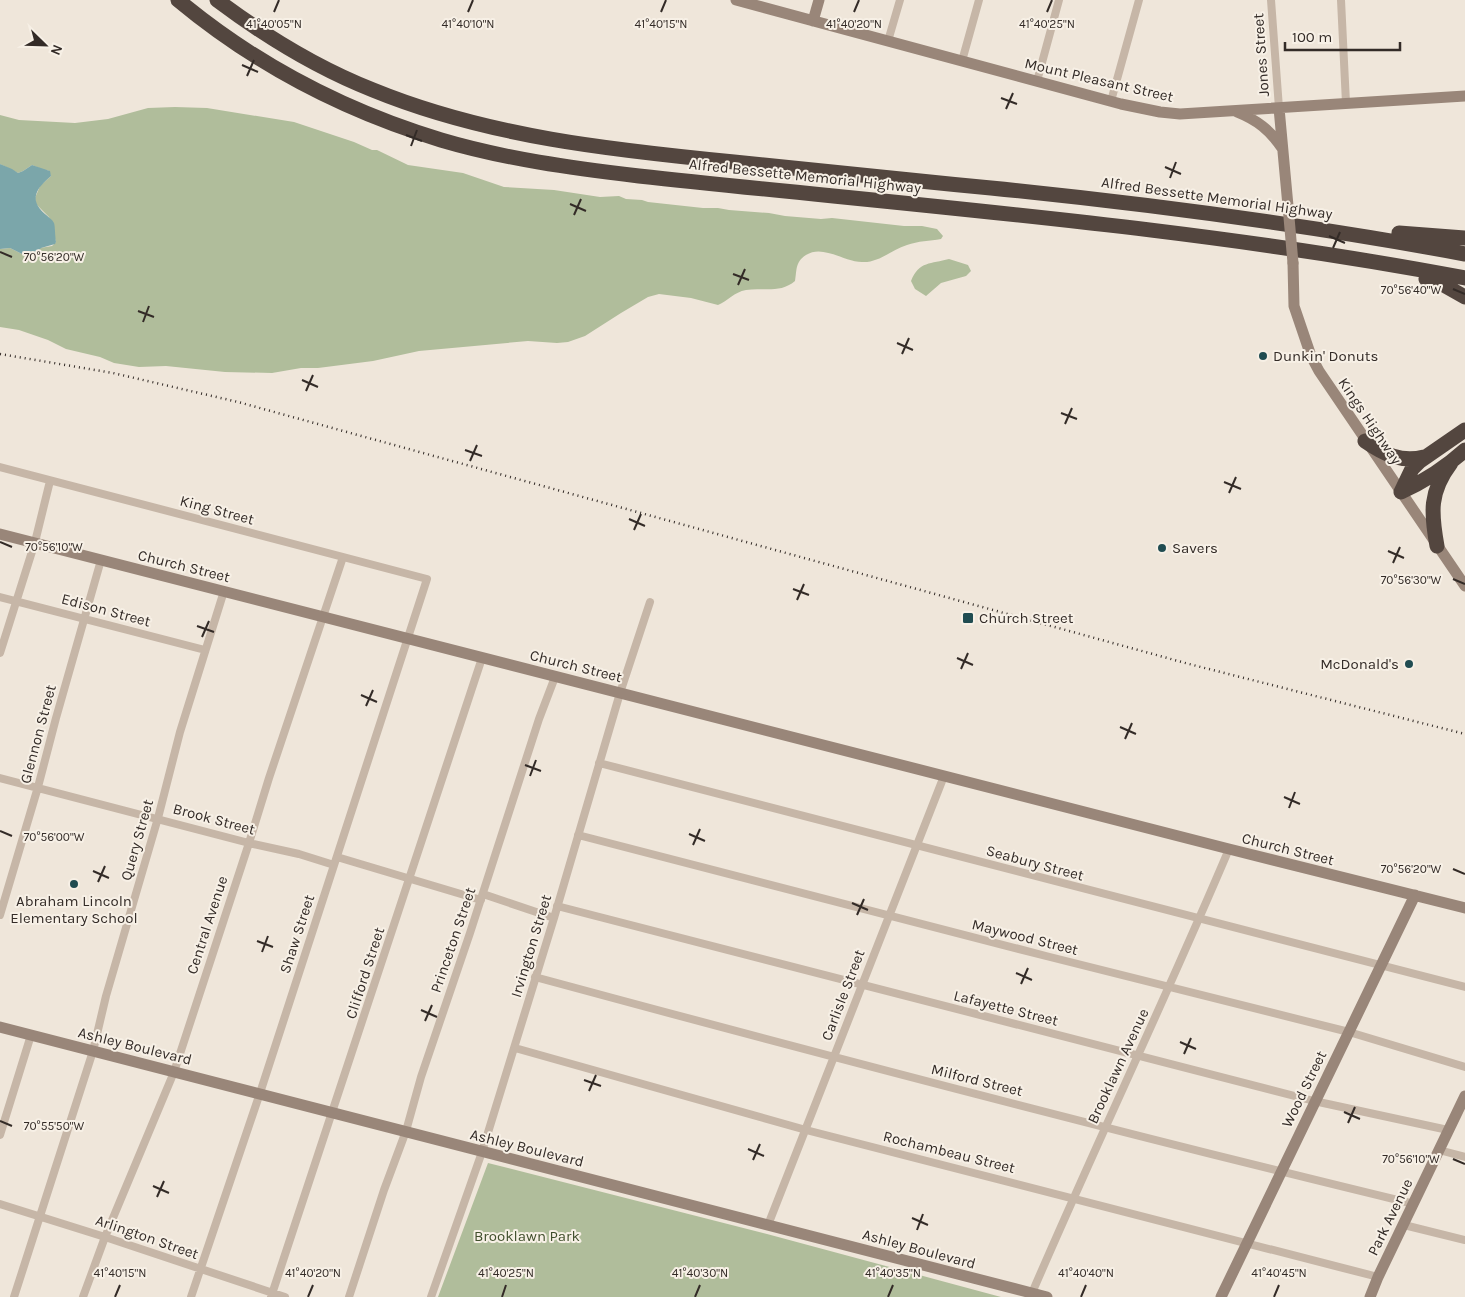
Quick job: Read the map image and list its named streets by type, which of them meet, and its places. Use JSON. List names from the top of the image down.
{
  "streets": {
    "highway": ["Alfred Bessette Memorial Highway"],
    "main road": [
      "Mount Pleasant Street",
      "Kings Highway",
      "Church Street",
      "Ashley Boulevard",
      "Wood Street",
      "Park Avenue"
    ],
    "street": [
      "Jones Street",
      "King Street",
      "Edison Street",
      "Glennon Street",
      "Brook Street",
      "Query Street",
      "Seabury Street",
      "Central Avenue",
      "Shaw Street",
      "Maywood Street",
      "Princeton Street",
      "Irvington Street",
      "Clifford Street",
      "Carlisle Street",
      "Lafayette Street",
      "Brooklawn Avenue",
      "Milford Street",
      "Rochambeau Street",
      "Arlington Street"
    ]
  },
  "crossings": [
    ["Jones Street", "Mount Pleasant Street"],
    ["Jones Street", "Kings Highway"],
    ["Mount Pleasant Street", "Kings Highway"],
    ["King Street", "Central Avenue"],
    ["King Street", "Shaw Street"],
    ["Church Street", "Glennon Street"],
    ["Church Street", "Query Street"],
    ["Church Street", "Central Avenue"],
    ["Church Street", "Shaw Street"],
    ["Church Street", "Princeton Street"],
    ["Church Street", "Irvington Street"],
    ["Church Street", "Clifford Street"],
    ["Church Street", "Carlisle Street"],
    ["Church Street", "Brooklawn Avenue"],
    ["Church Street", "Wood Street"],
    ["Edison Street", "Glennon Street"],
    ["Edison Street", "Query Street"],
    ["Glennon Street", "Brook Street"],
    ["Brook Street", "Query Street"],
    ["Brook Street", "Central Avenue"],
    ["Brook Street", "Shaw Street"],
    ["Query Street", "Ashley Boulevard"],
    ["Query Street", "Arlington Street"],
    ["Seabury Street", "Irvington Street"],
    ["Seabury Street", "Carlisle Street"],
    ["Seabury Street", "Brooklawn Avenue"],
    ["Seabury Street", "Wood Street"],
    ["Central Avenue", "Ashley Boulevard"],
    ["Central Avenue", "Arlington Street"],
    ["Shaw Street", "Ashley Boulevard"],
    ["Shaw Street", "Arlington Street"],
    ["Maywood Street", "Irvington Street"],
    ["Maywood Street", "Carlisle Street"],
    ["Maywood Street", "Brooklawn Avenue"],
    ["Maywood Street", "Wood Street"],
    ["Princeton Street", "Ashley Boulevard"],
    ["Irvington Street", "Lafayette Street"],
    ["Irvington Street", "Ashley Boulevard"],
    ["Irvington Street", "Milford Street"],
    ["Irvington Street", "Rochambeau Street"],
    ["Clifford Street", "Ashley Boulevard"],
    ["Clifford Street", "Arlington Street"],
    ["Carlisle Street", "Lafayette Street"],
    ["Carlisle Street", "Ashley Boulevard"],
    ["Carlisle Street", "Milford Street"],
    ["Carlisle Street", "Rochambeau Street"],
    ["Lafayette Street", "Brooklawn Avenue"],
    ["Lafayette Street", "Wood Street"],
    ["Lafayette Street", "Park Avenue"],
    ["Ashley Boulevard", "Brooklawn Avenue"],
    ["Brooklawn Avenue", "Milford Street"],
    ["Brooklawn Avenue", "Rochambeau Street"],
    ["Milford Street", "Wood Street"],
    ["Milford Street", "Park Avenue"],
    ["Wood Street", "Rochambeau Street"],
    ["Rochambeau Street", "Park Avenue"]
  ],
  "parks": ["Brooklawn Park"],
  "places": {
    "other": [
      "Dunkin' Donuts",
      "Savers",
      "McDonald's",
      "Abraham Lincoln Elementary School"
    ],
    "transit": ["Church Street"]
  },
  "scale_bar": "100 m",
  "north": "bottom right",
  "coordinates": [
    "41°40'05\"N",
    "41°40'10\"N",
    "41°40'15\"N",
    "41°40'20\"N",
    "41°40'25\"N",
    "70°56'20\"W",
    "70°56'40\"W",
    "70°56'10\"W",
    "70°56'30\"W",
    "70°56'00\"W",
    "70°55'50\"W",
    "41°40'30\"N",
    "41°40'35\"N",
    "41°40'40\"N",
    "41°40'45\"N"
  ]
}
